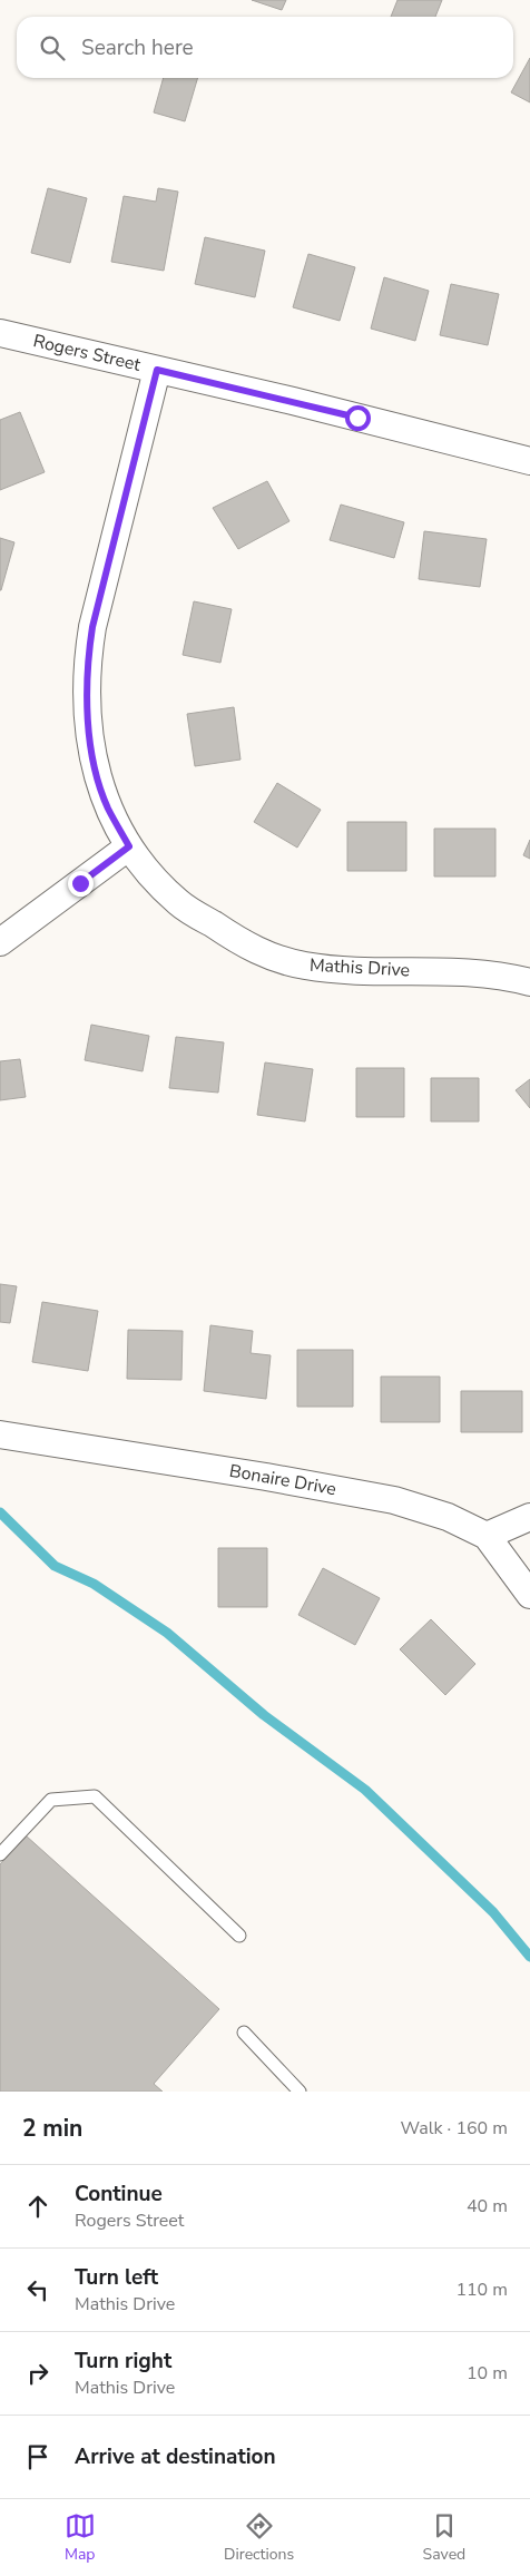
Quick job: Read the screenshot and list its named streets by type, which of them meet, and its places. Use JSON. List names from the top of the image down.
{
  "streets": {
    "street": ["Rogers Street", "Mathis Drive", "Bonaire Drive"]
  },
  "crossings": [
    ["Rogers Street", "Mathis Drive"]
  ],
  "page": {
    "search": "Search here",
    "heading": ["2 min", "Walk · 160 m"],
    "list": [
      ["Continue", "Rogers Street", "40 m"],
      ["Turn left", "Mathis Drive", "110 m"],
      ["Turn right", "Mathis Drive", "10 m"],
      "Arrive at destination"
    ],
    "nav": ["Map", "Directions", "Saved"]
  }
}
